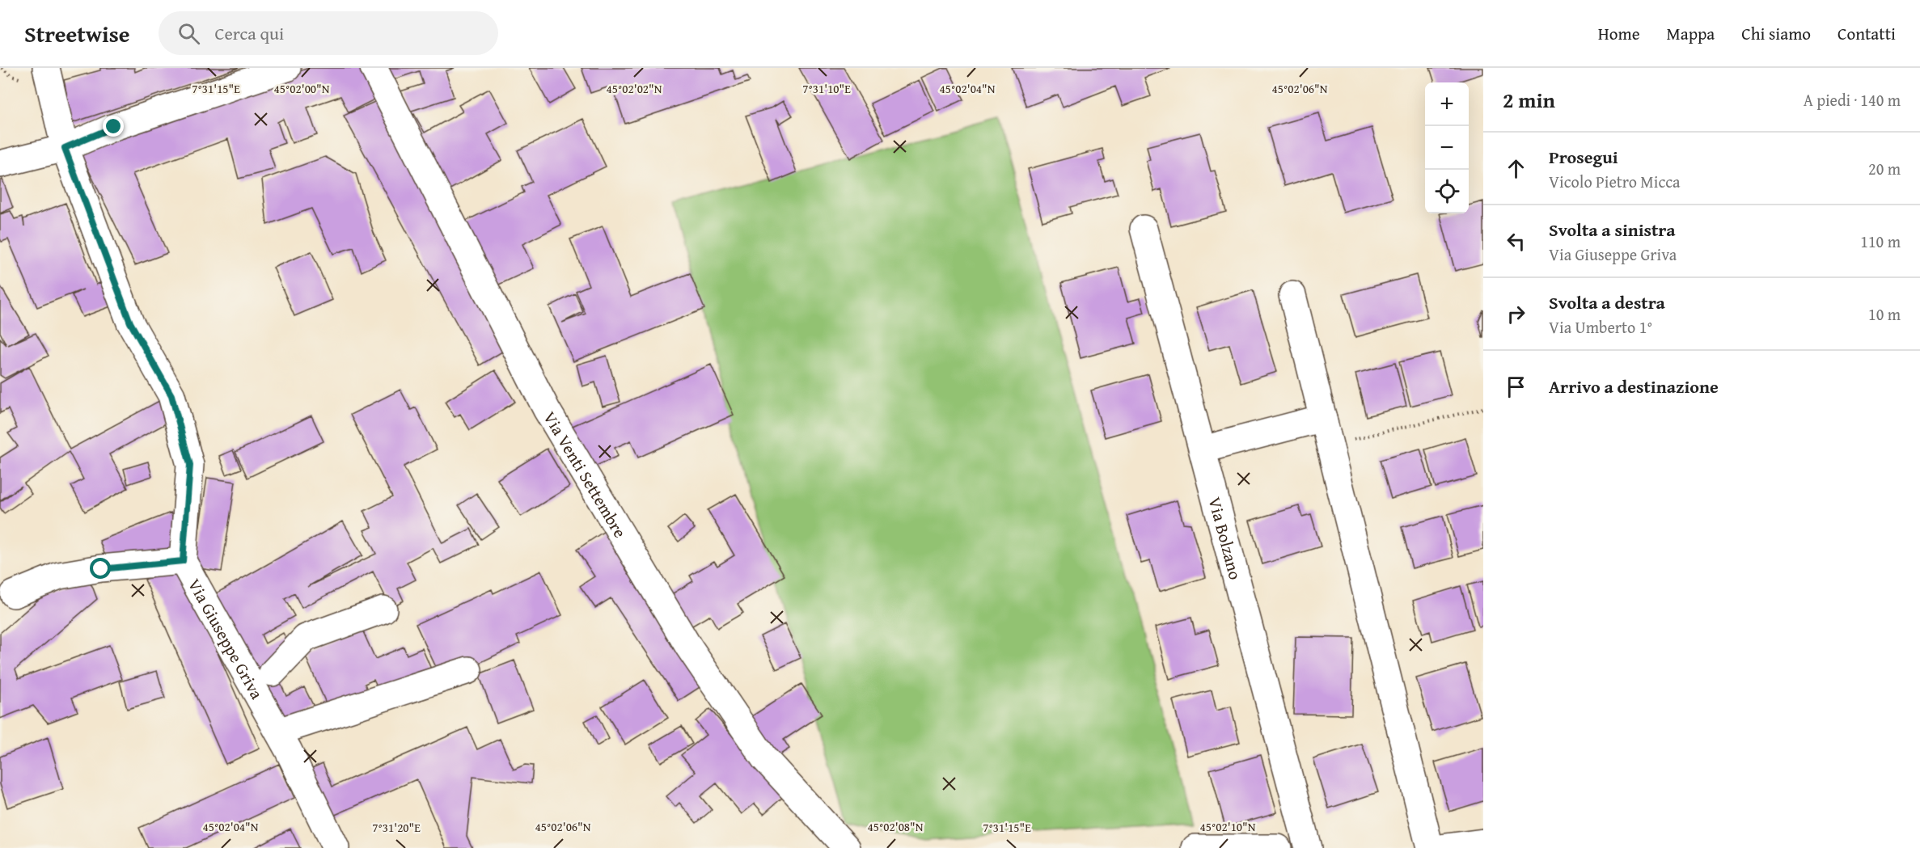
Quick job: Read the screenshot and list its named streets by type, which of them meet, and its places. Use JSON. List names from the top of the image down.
{
  "streets": {
    "street": ["Via Venti Settembre", "Via Bolzano", "Via Giuseppe Griva"]
  },
  "page": {
    "header": "Streetwise",
    "search": "Cerca qui",
    "nav": [
      "Home",
      "Mappa",
      "Chi siamo",
      "Contatti"
    ],
    "heading": ["2 min", "A piedi · 140 m"],
    "map_buttons": ["+", "−"],
    "list": [
      ["Prosegui", "Vicolo Pietro Micca", "20 m"],
      ["Svolta a sinistra", "Via Giuseppe Griva", "110 m"],
      ["Svolta a destra", "Via Umberto 1°", "10 m"],
      "Arrivo a destinazione"
    ]
  },
  "coordinates": [
    "7°31'15\"E",
    "7°31'10\"E",
    "45°02'00\"N",
    "45°02'02\"N",
    "45°02'04\"N",
    "45°02'06\"N",
    "45°02'08\"N",
    "45°02'10\"N",
    "7°31'20\"E"
  ]
}
